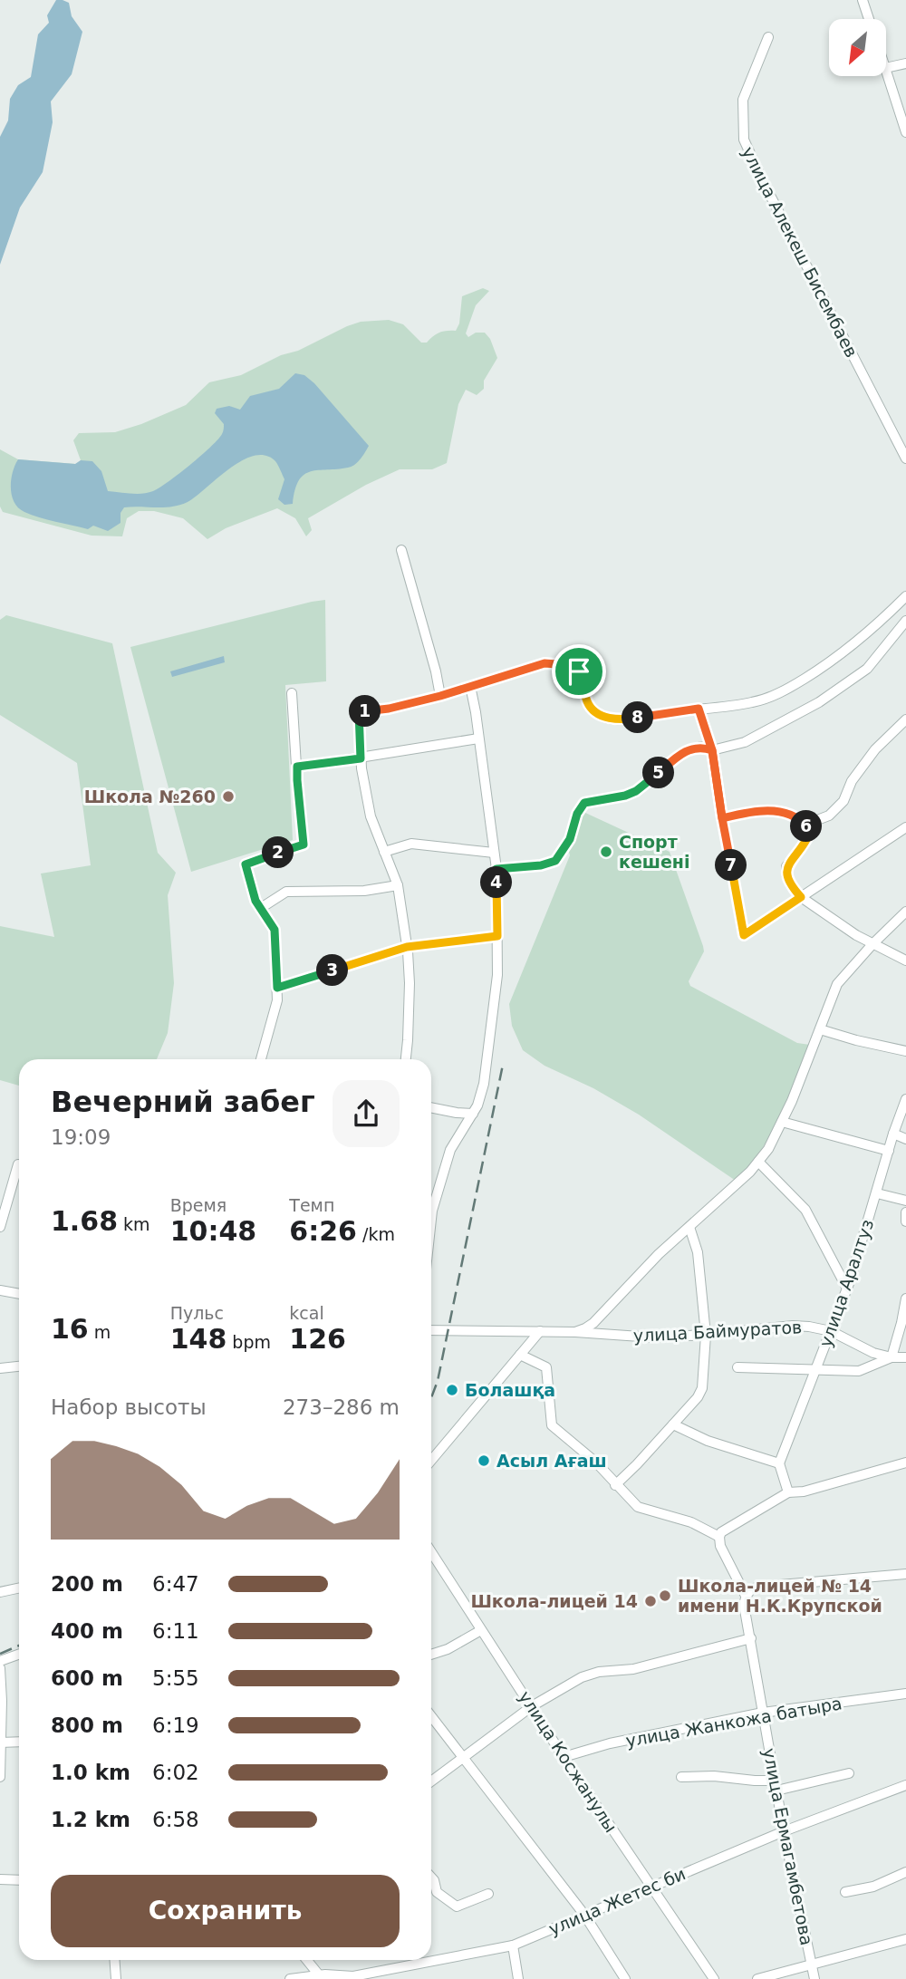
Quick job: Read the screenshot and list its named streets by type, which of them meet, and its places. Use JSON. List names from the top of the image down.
{
  "streets": {
    "street": [
      "улица Алекеш Бисембаев",
      "улица Аралтуз",
      "улица Баймуратов",
      "улица Жанкожа батыра",
      "улица Косжанулы",
      "улица Ермагамбетова",
      "улица Жетес би"
    ]
  },
  "crossings": [
    ["улица Аралтуз", "улица Баймуратов"],
    ["улица Жанкожа батыра", "улица Косжанулы"],
    ["улица Жанкожа батыра", "улица Ермагамбетова"],
    ["улица Косжанулы", "улица Жетес би"],
    ["улица Ермагамбетова", "улица Жетес би"]
  ],
  "places": [
    "Школа №260",
    "Спорт кешені",
    "Болашқа",
    "Асыл Ағаш",
    "Школа-лицей № 14 имени Н.К.Крупской",
    "Школа-лицей 14"
  ],
  "north": "bottom left",
  "page": {
    "pins": [
      "1",
      "8",
      "5",
      "6",
      "2",
      "7",
      "4",
      "3"
    ],
    "heading": ["Вечерний забег", "19:09"],
    "stats": [
      ["1.68 km"],
      ["Время", "10:48"],
      ["Темп", "6:26 /km"],
      ["16 m"],
      ["Пульс", "148 bpm"],
      ["kcal", "126"]
    ],
    "chart": ["Набор высоты", "273–286 m"],
    "list": [
      {
        "name": "200 m",
        "note": "6:47"
      },
      {
        "name": "400 m",
        "note": "6:11"
      },
      {
        "name": "600 m",
        "note": "5:55"
      },
      {
        "name": "800 m",
        "note": "6:19"
      },
      {
        "name": "1.0 km",
        "note": "6:02"
      },
      {
        "name": "1.2 km",
        "note": "6:58"
      }
    ],
    "buttons": "Сохранить"
  }
}
